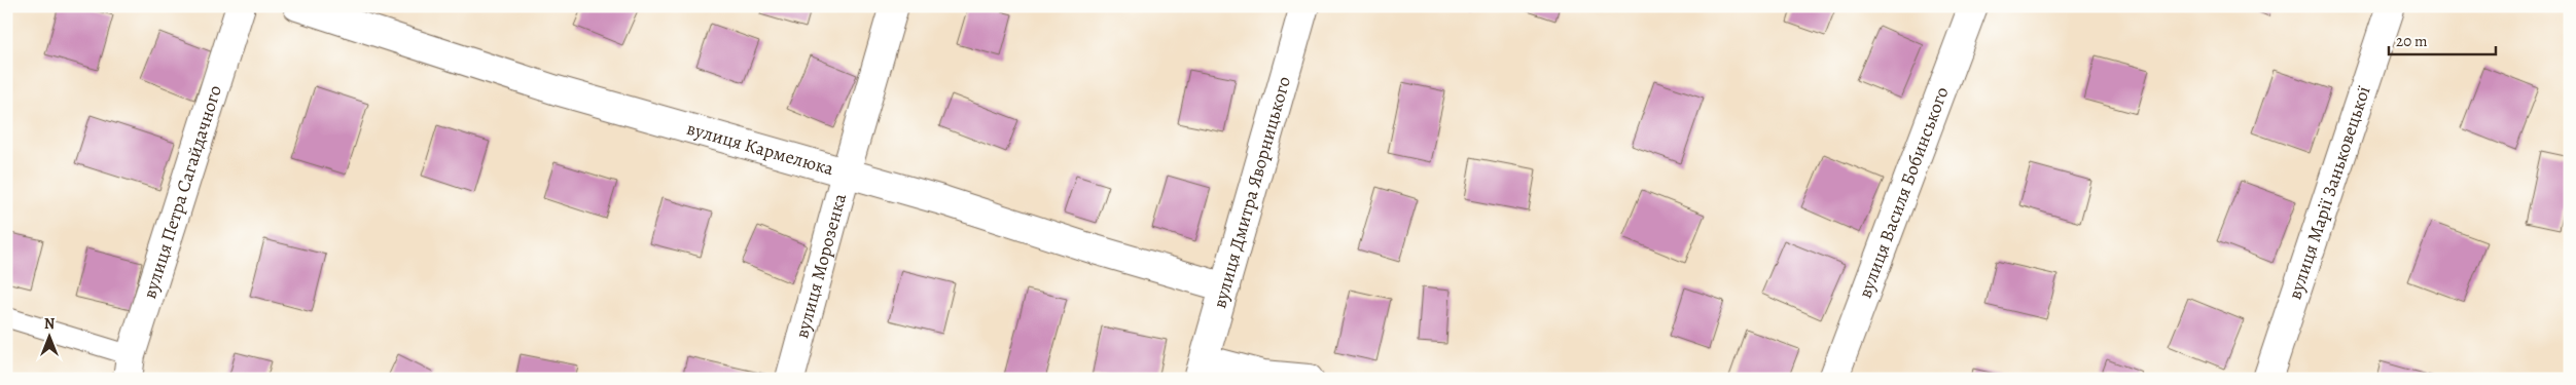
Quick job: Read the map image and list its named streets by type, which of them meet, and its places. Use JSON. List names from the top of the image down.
{
  "streets": {
    "street": [
      "вулиця Кармелюка",
      "вулиця Петра Сагайдачного",
      "вулиця Дмитра Яворницького",
      "вулиця Василя Бобинського",
      "вулиця Марії Заньковецької",
      "вулиця Морозенка"
    ]
  },
  "crossings": [
    ["вулиця Кармелюка", "вулиця Дмитра Яворницького"],
    ["вулиця Кармелюка", "вулиця Морозенка"]
  ],
  "scale_bar": "20 m",
  "north": "top"
}
